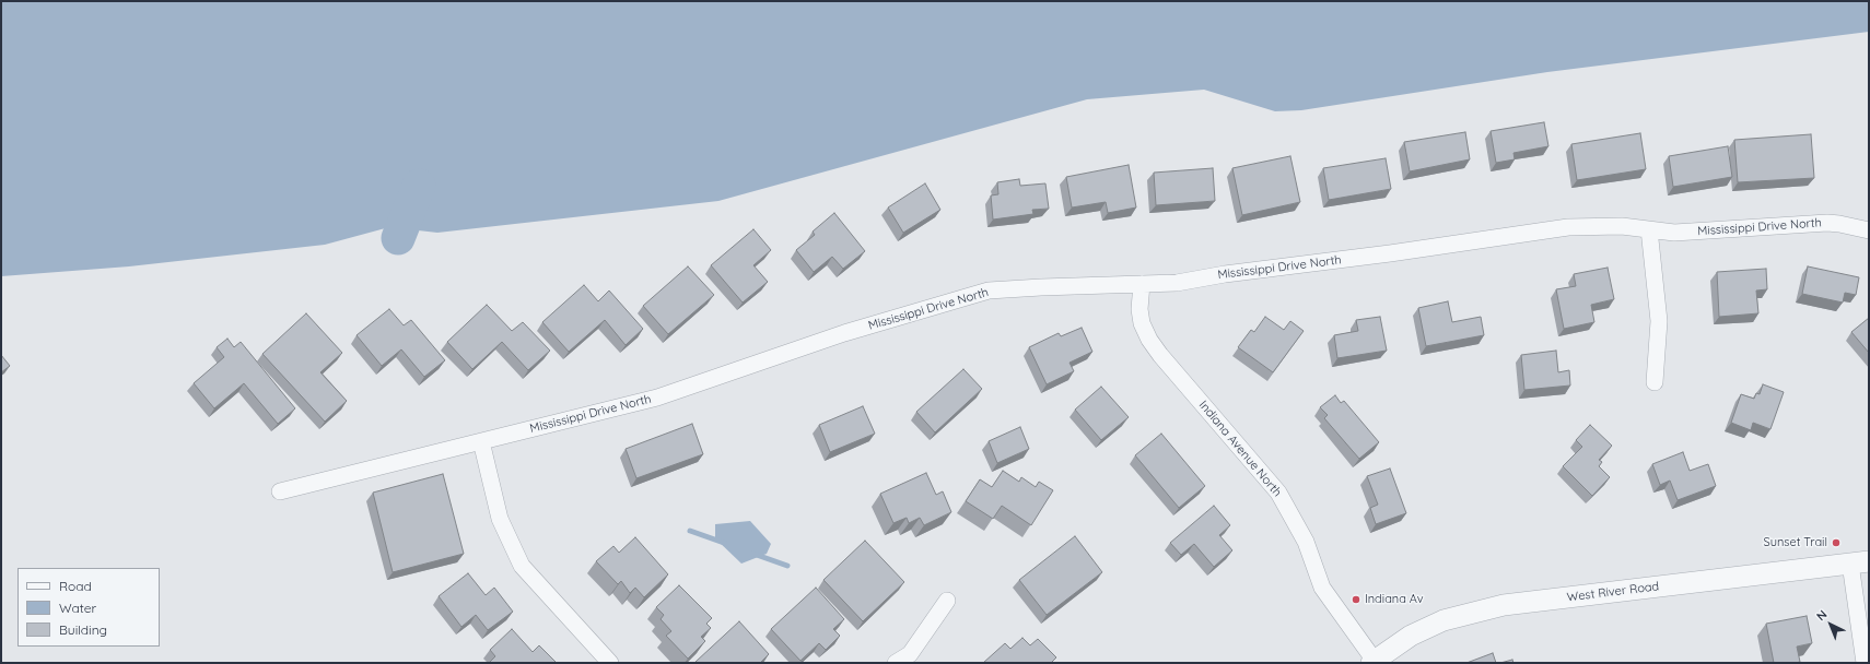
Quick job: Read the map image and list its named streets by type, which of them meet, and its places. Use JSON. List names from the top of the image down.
{
  "streets": {
    "street": ["Mississippi Drive North", "Indiana Avenue North", "West River Road"]
  },
  "crossings": [
    ["Mississippi Drive North", "Indiana Avenue North"],
    ["Indiana Avenue North", "West River Road"]
  ],
  "places": ["Sunset Trail", "Indiana Av"],
  "legend": ["Road", "Water", "Building"],
  "north": "top left"
}
